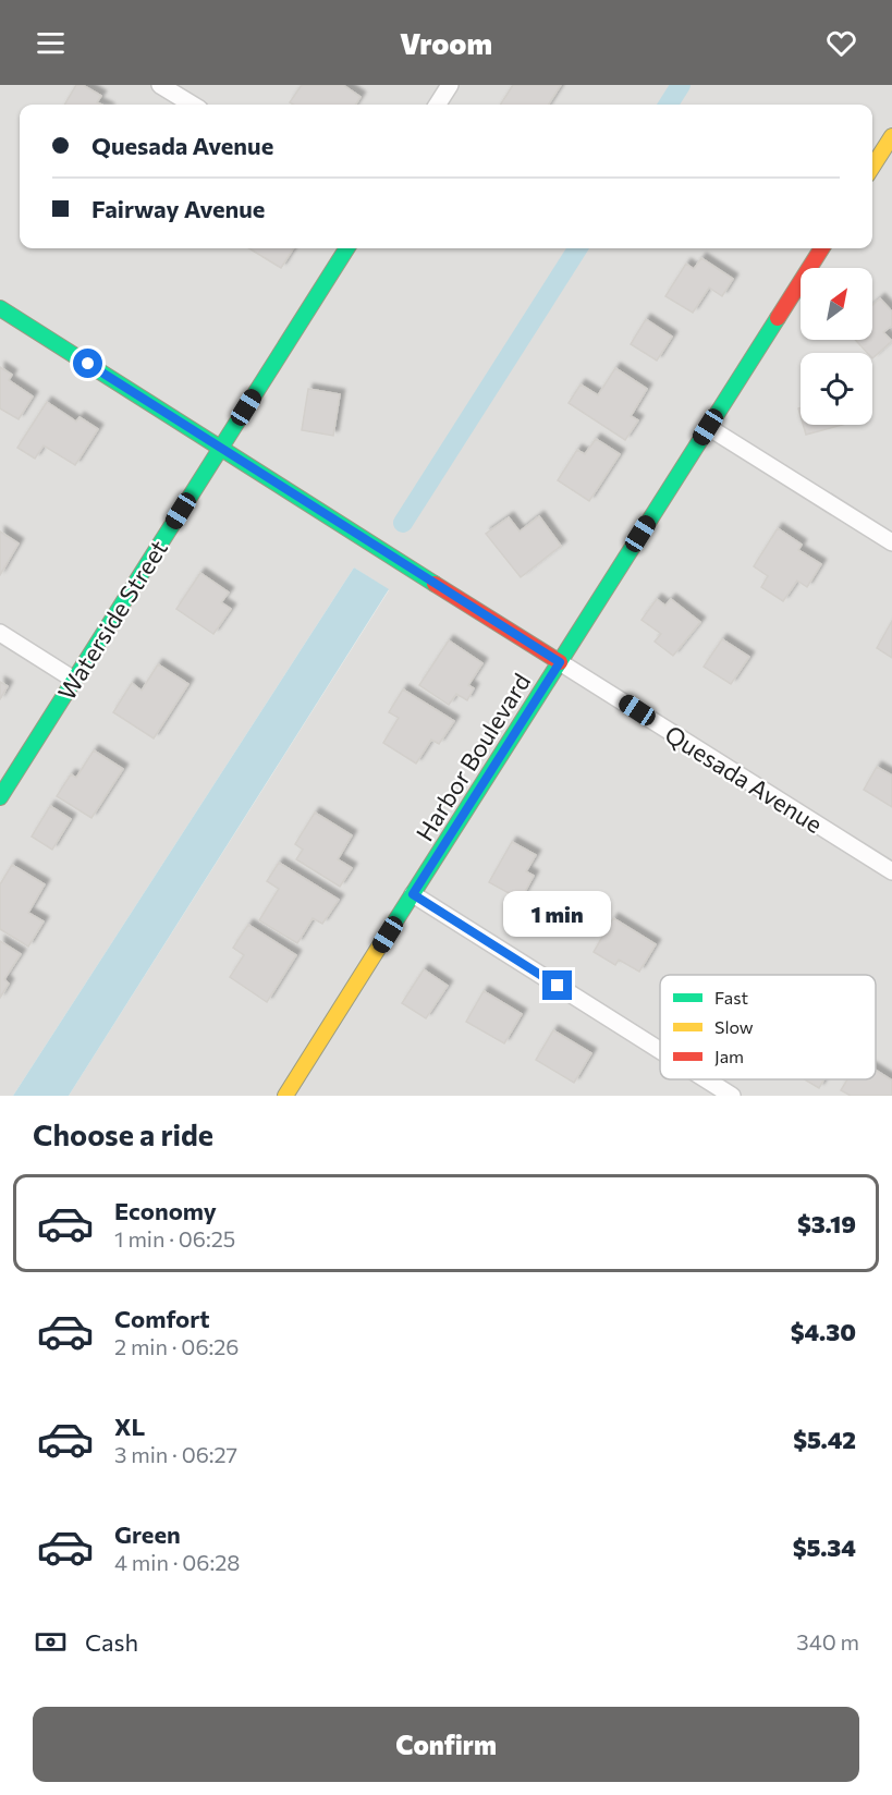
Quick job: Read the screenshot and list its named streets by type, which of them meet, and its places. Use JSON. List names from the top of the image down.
{
  "streets": {
    "street": ["Waterside Street", "Harbor Boulevard", "Quesada Avenue"]
  },
  "crossings": [
    ["Waterside Street", "Quesada Avenue"],
    ["Harbor Boulevard", "Quesada Avenue"]
  ],
  "legend": ["Fast", "Slow", "Jam"],
  "north": "top right",
  "page": {
    "header": "Vroom",
    "banner": ["Quesada Avenue", "Fairway Avenue"],
    "bubble": "1 min",
    "heading": "Choose a ride",
    "list": [
      {
        "name": "Economy",
        "note": "1 min · 06:25",
        "value": "$3.19"
      },
      {
        "name": "Comfort",
        "note": "2 min · 06:26",
        "value": "$4.30"
      },
      {
        "name": "XL",
        "note": "3 min · 06:27",
        "value": "$5.42"
      },
      {
        "name": "Green",
        "note": "4 min · 06:28",
        "value": "$5.34"
      }
    ],
    "pay": ["Cash", "340 m"],
    "buttons": "Confirm"
  }
}
